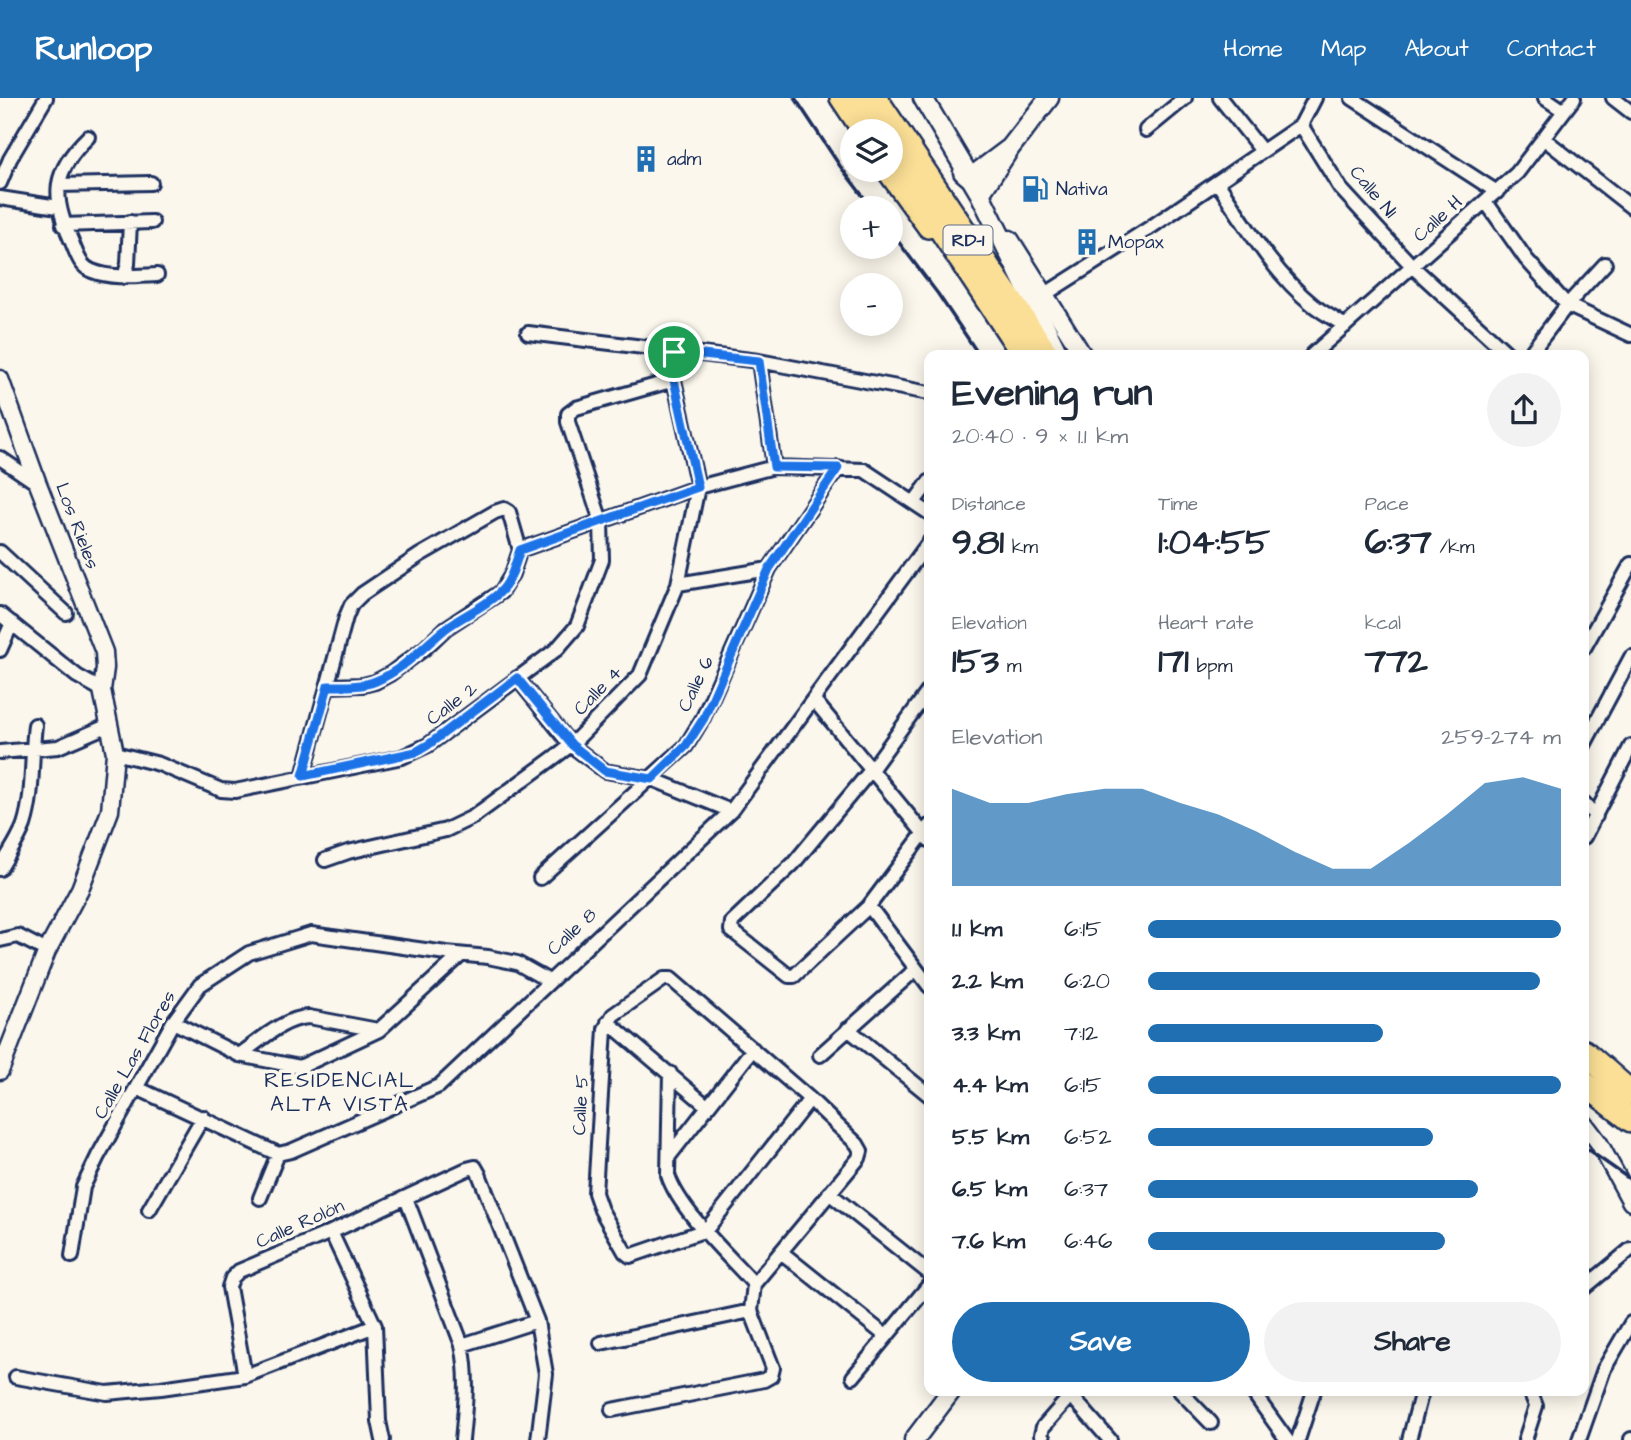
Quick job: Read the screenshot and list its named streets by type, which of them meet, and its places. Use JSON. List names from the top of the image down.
{
  "streets": {
    "highway": ["RD-1"],
    "street": [
      "Calle N1",
      "Calle H",
      "Los Rieles",
      "Calle 6",
      "Calle 4",
      "Calle 2",
      "Calle 8",
      "Calle Las Flores",
      "Calle 5",
      "Calle Rolón"
    ]
  },
  "crossings": [
    ["Calle N1", "Calle H"],
    ["Los Rieles", "Calle 2"],
    ["Calle 4", "Calle 2"],
    ["Calle 8", "Calle Las Flores"]
  ],
  "districts": ["RESIDENCIAL ALTA VISTA"],
  "places": {
    "building": ["adm", "Mopax"],
    "fuel station": ["Nativa"]
  },
  "page": {
    "header": "Runloop",
    "nav": [
      "Home",
      "Map",
      "About",
      "Contact"
    ],
    "map_buttons": ["+", "−"],
    "heading": ["Evening run", "20:40 · 9 × 1.1 km"],
    "stats": [
      ["Distance", "9.81 km"],
      ["Time", "1:04:55"],
      ["Pace", "6:37 /km"],
      ["Elevation", "153 m"],
      ["Heart rate", "171 bpm"],
      ["kcal", "772"]
    ],
    "chart": ["Elevation", "259–274 m"],
    "list": [
      {
        "name": "1.1 km",
        "note": "6:15"
      },
      {
        "name": "2.2 km",
        "note": "6:20"
      },
      {
        "name": "3.3 km",
        "note": "7:12"
      },
      {
        "name": "4.4 km",
        "note": "6:15"
      },
      {
        "name": "5.5 km",
        "note": "6:52"
      },
      {
        "name": "6.5 km",
        "note": "6:37"
      },
      {
        "name": "7.6 km",
        "note": "6:46"
      }
    ],
    "buttons": ["Save", "Share"]
  }
}
